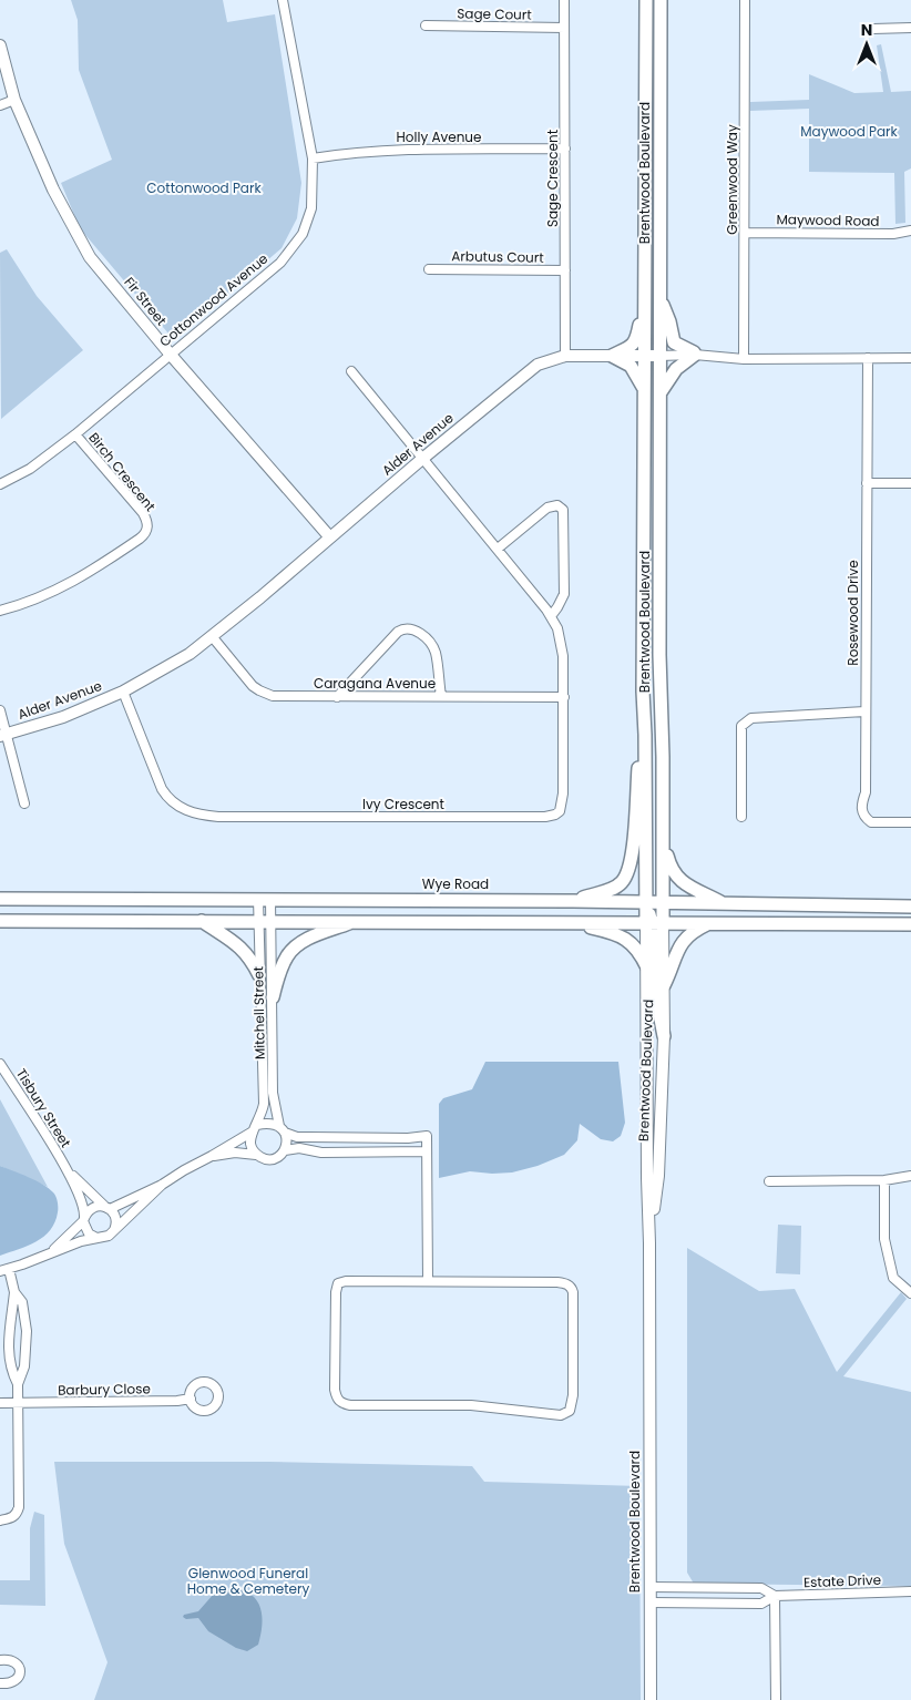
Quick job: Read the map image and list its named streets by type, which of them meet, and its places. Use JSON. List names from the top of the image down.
{
  "streets": {
    "main road": ["Brentwood Boulevard", "Wye Road"],
    "street": [
      "Sage Court",
      "Holly Avenue",
      "Sage Crescent",
      "Greenwood Way",
      "Maywood Road",
      "Arbutus Court",
      "Cottonwood Avenue",
      "Fir Street",
      "Alder Avenue",
      "Birch Crescent",
      "Rosewood Drive",
      "Caragana Avenue",
      "Ivy Crescent",
      "Mitchell Street",
      "Tisbury Street",
      "Barbury Close",
      "Estate Drive"
    ]
  },
  "crossings": [
    ["Sage Court", "Sage Crescent"],
    ["Holly Avenue", "Sage Crescent"],
    ["Holly Avenue", "Cottonwood Avenue"],
    ["Brentwood Boulevard", "Alder Avenue"],
    ["Brentwood Boulevard", "Wye Road"],
    ["Brentwood Boulevard", "Estate Drive"],
    ["Sage Crescent", "Arbutus Court"],
    ["Sage Crescent", "Alder Avenue"],
    ["Greenwood Way", "Maywood Road"],
    ["Greenwood Way", "Alder Avenue"],
    ["Cottonwood Avenue", "Fir Street"],
    ["Cottonwood Avenue", "Birch Crescent"],
    ["Fir Street", "Alder Avenue"],
    ["Alder Avenue", "Rosewood Drive"],
    ["Alder Avenue", "Caragana Avenue"],
    ["Alder Avenue", "Ivy Crescent"],
    ["Caragana Avenue", "Ivy Crescent"],
    ["Wye Road", "Mitchell Street"]
  ],
  "parks": ["Maywood Park", "Cottonwood Park", "Glenwood Funeral Home & Cemetery"],
  "north": "top"
}
